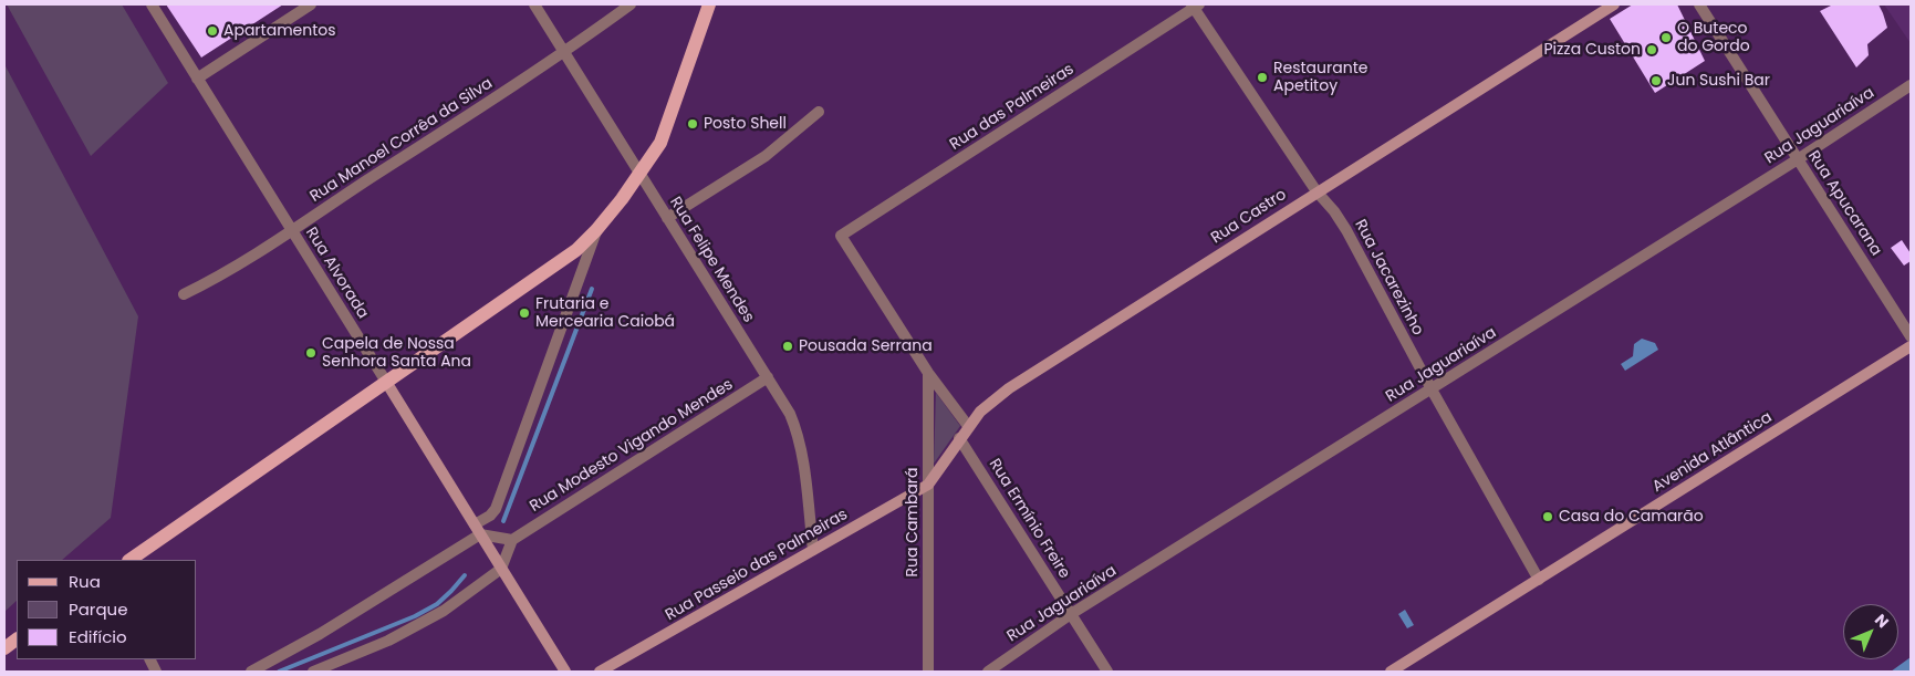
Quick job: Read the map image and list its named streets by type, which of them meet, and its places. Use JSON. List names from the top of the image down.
{
  "streets": {
    "street": [
      "Rua das Palmeiras",
      "Rua Jaguariaíva",
      "Rua Manoel Corrêa da Silva",
      "Rua Apucarana",
      "Rua Castro",
      "Rua Felipe Mendes",
      "Rua Alvorada",
      "Rua Jacarezinho",
      "Rua Modesto Vigando Mendes",
      "Avenida Atlântica",
      "Rua Ermínio Freire",
      "Rua Cambará",
      "Rua Passeio das Palmeiras"
    ]
  },
  "crossings": [
    ["Rua das Palmeiras", "Rua Jacarezinho"],
    ["Rua das Palmeiras", "Rua Cambará"],
    ["Rua Jaguariaíva", "Rua Apucarana"],
    ["Rua Jaguariaíva", "Rua Jacarezinho"],
    ["Rua Jaguariaíva", "Rua Ermínio Freire"],
    ["Rua Manoel Corrêa da Silva", "Rua Felipe Mendes"],
    ["Rua Manoel Corrêa da Silva", "Rua Alvorada"],
    ["Rua Castro", "Rua Jacarezinho"],
    ["Rua Castro", "Rua Ermínio Freire"],
    ["Rua Castro", "Rua Cambará"],
    ["Rua Castro", "Rua Passeio das Palmeiras"],
    ["Rua Felipe Mendes", "Rua Modesto Vigando Mendes"],
    ["Rua Felipe Mendes", "Rua Passeio das Palmeiras"],
    ["Rua Jacarezinho", "Avenida Atlântica"],
    ["Rua Cambará", "Rua Passeio das Palmeiras"]
  ],
  "places": [
    "Apartamentos",
    "O Buteco do Gordo",
    "Pizza Custon",
    "Restaurante Apetitoy",
    "Jun Sushi Bar",
    "Posto Shell",
    "Frutaria e Mercearia Caiobá",
    "Pousada Serrana",
    "Capela de Nossa Senhora Santa Ana",
    "Casa do Camarão"
  ],
  "legend": ["Rua", "Parque", "Edifício"],
  "north": "top right"
}
